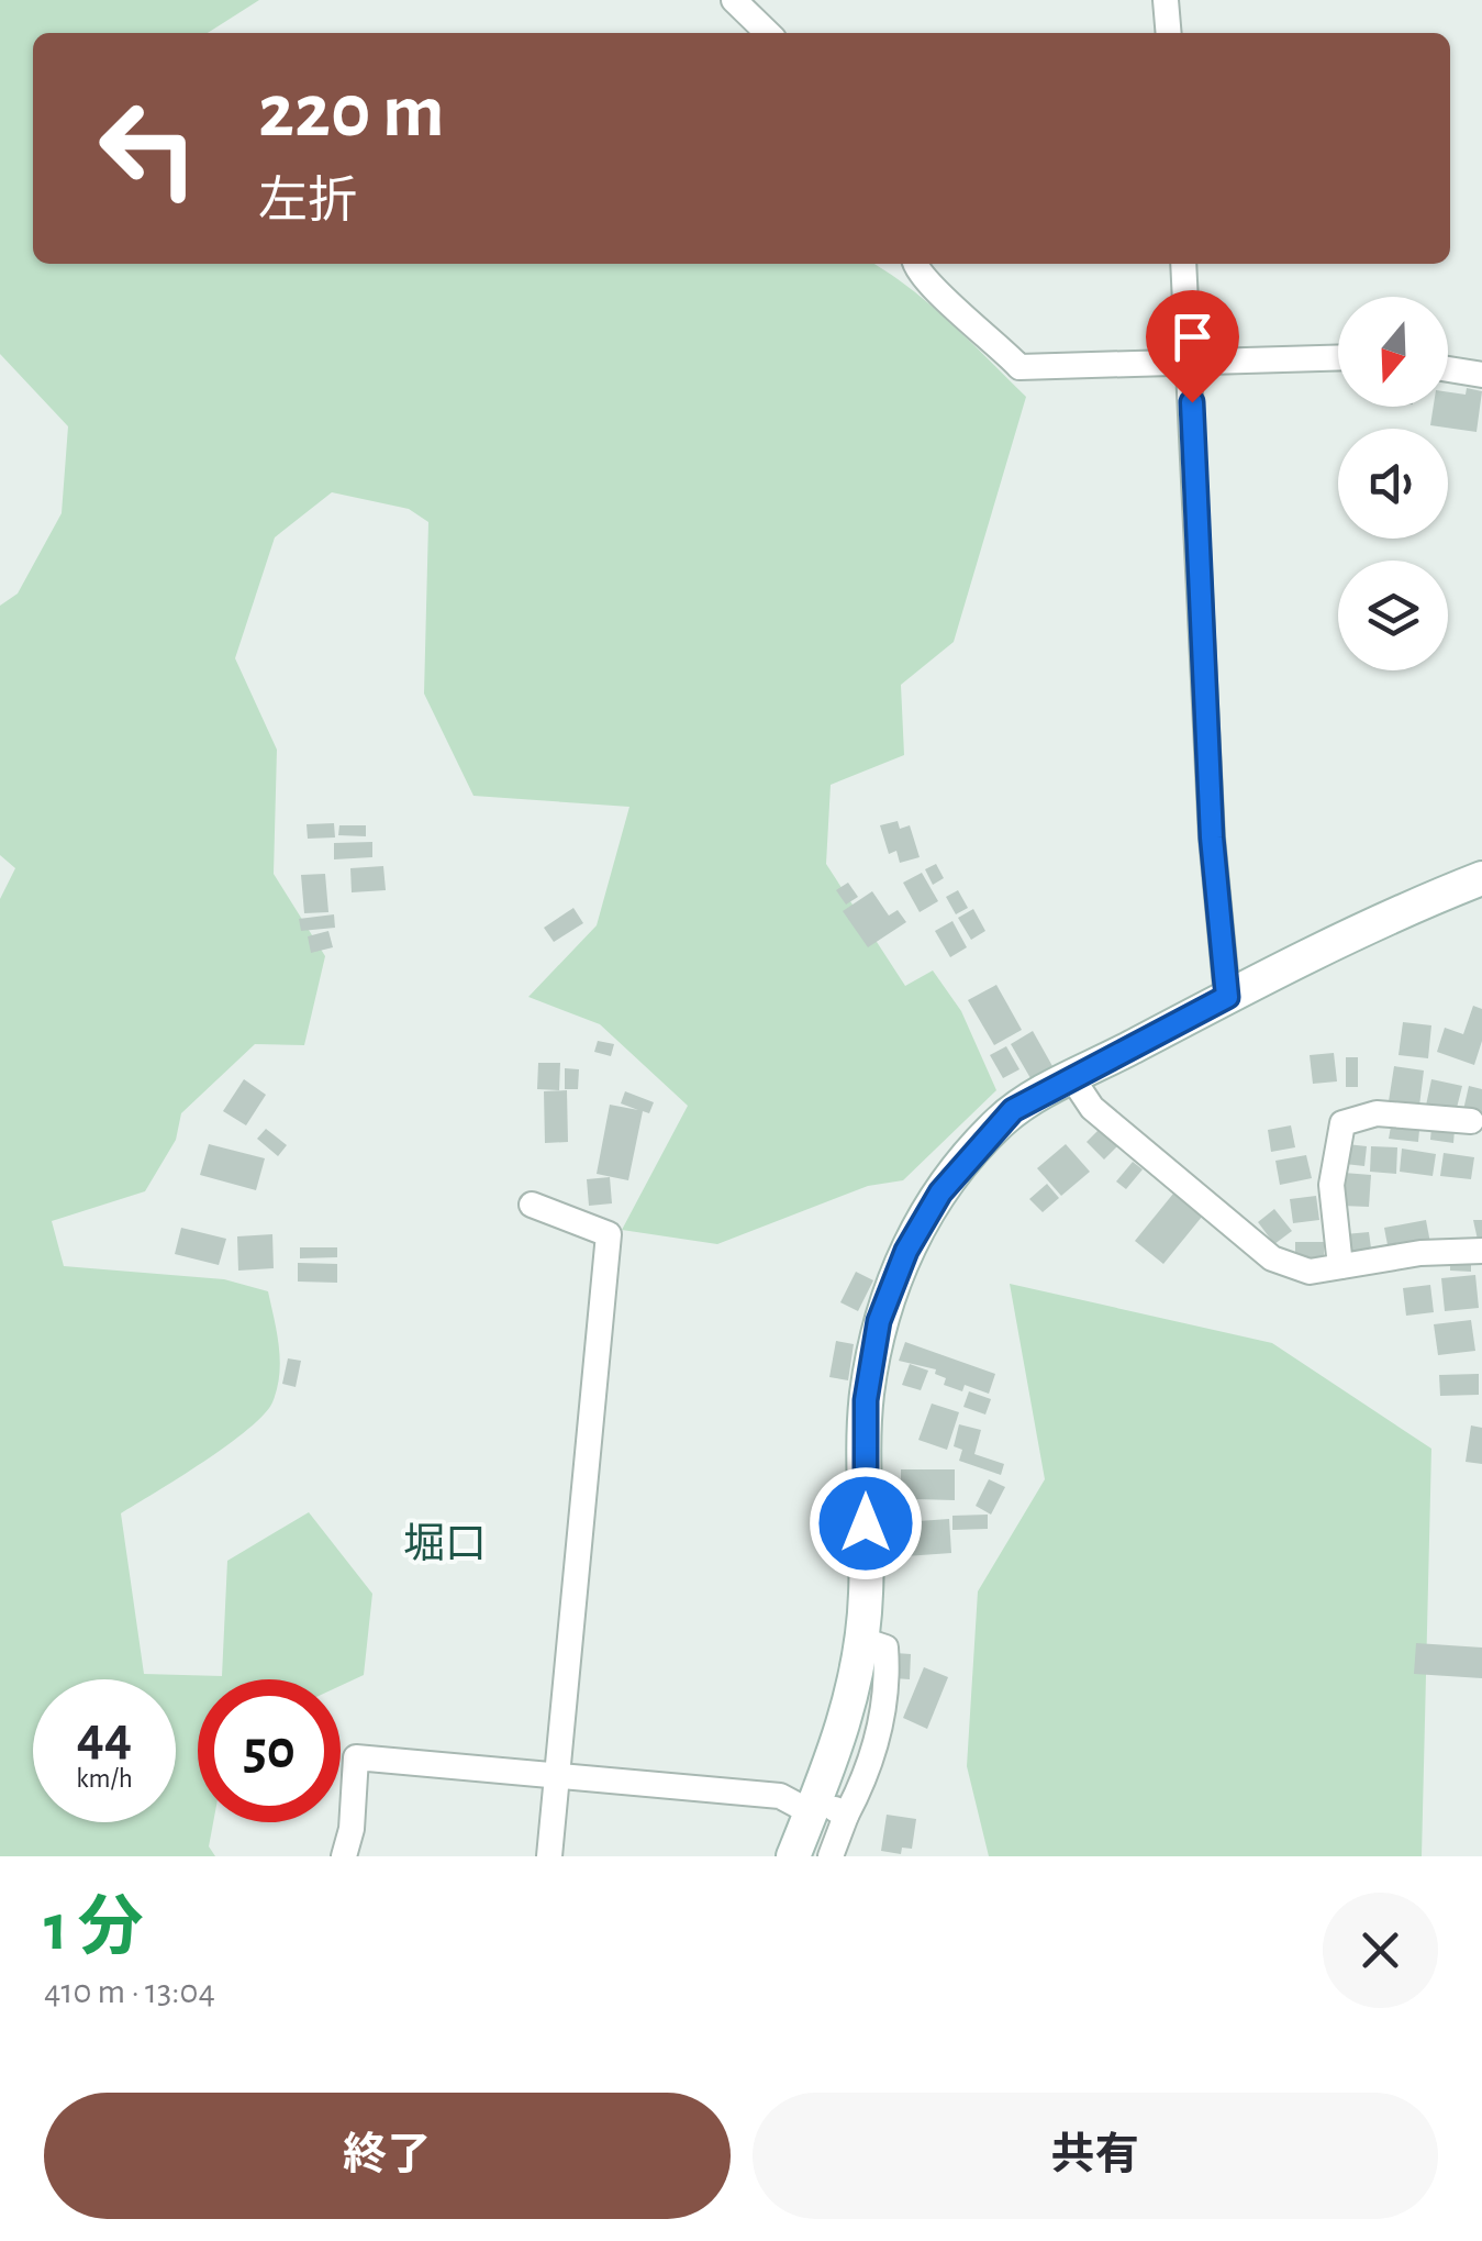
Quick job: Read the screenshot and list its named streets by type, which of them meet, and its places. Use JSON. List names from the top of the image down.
{
  "districts": ["堀口"],
  "north": "bottom",
  "page": {
    "turn": ["220 m", "左折"],
    "speed": "44 km/h",
    "limit": "50",
    "heading": ["1 分", "410 m · 13:04"],
    "buttons": ["終了", "共有"]
  }
}
